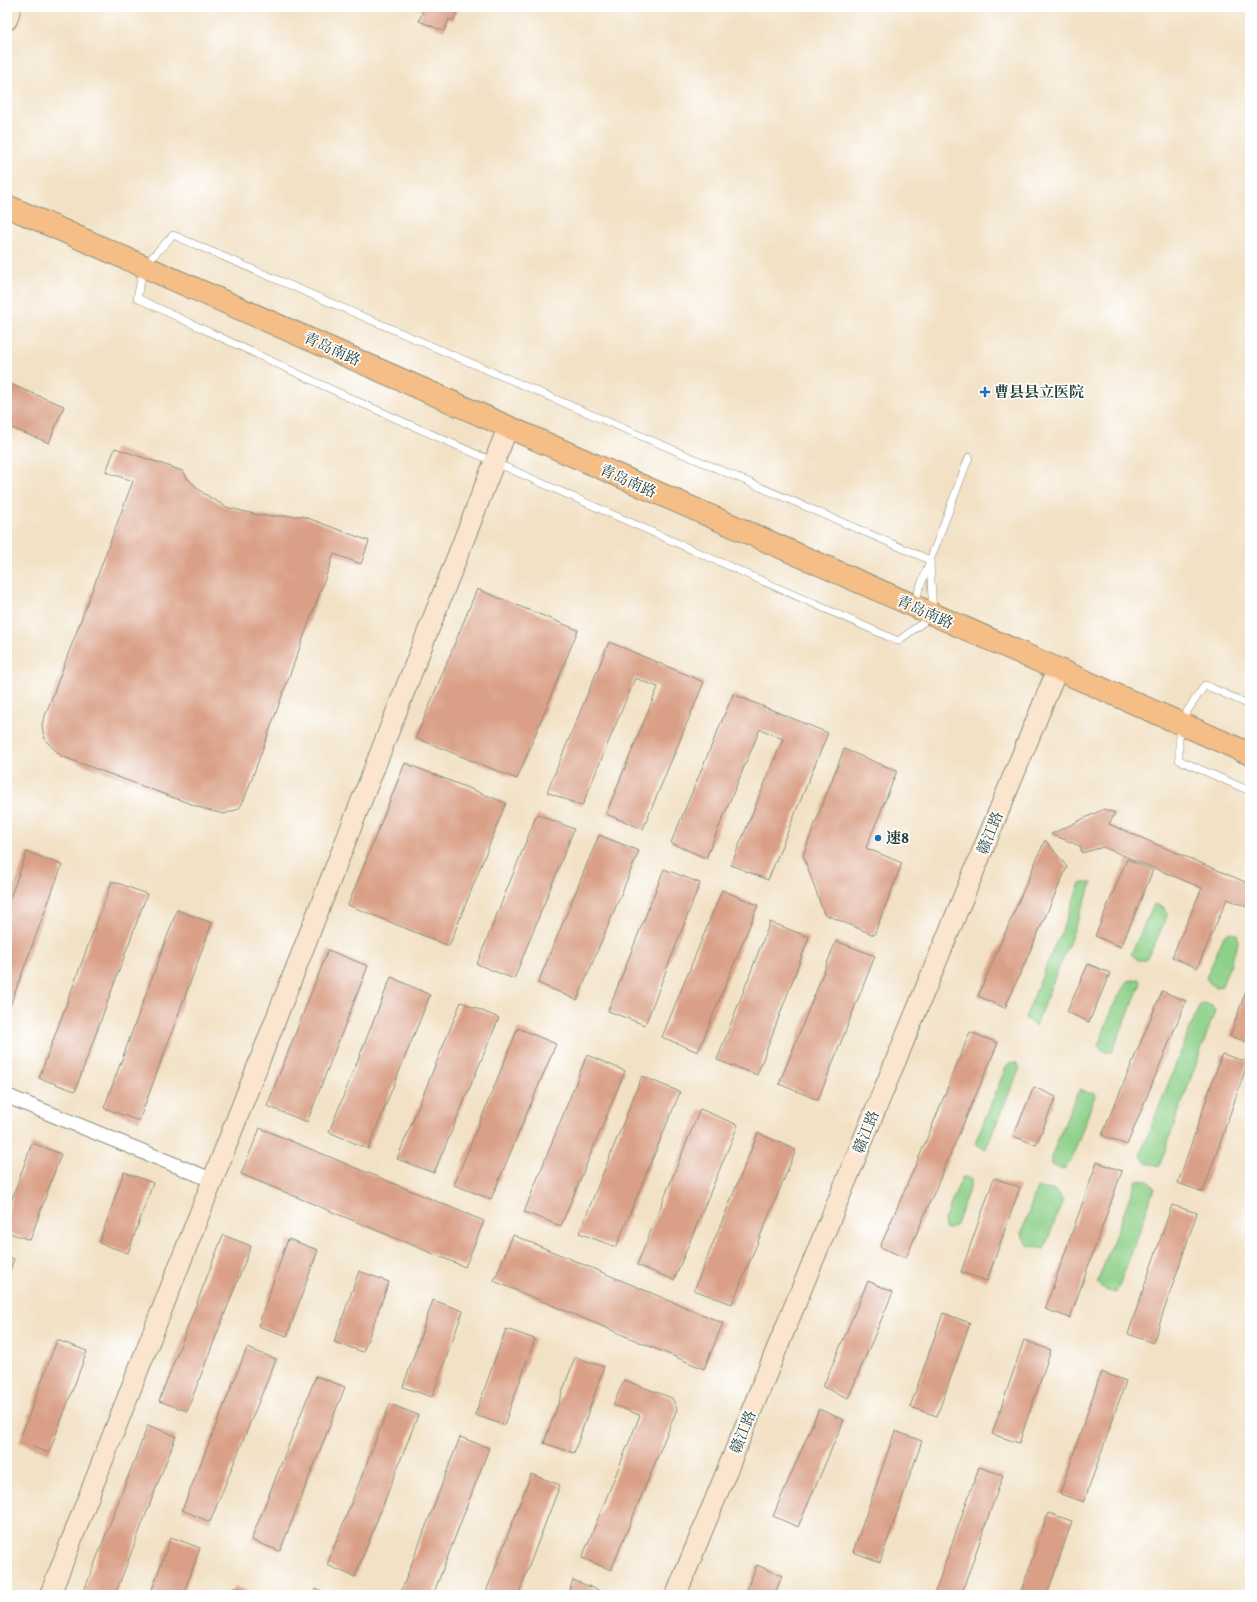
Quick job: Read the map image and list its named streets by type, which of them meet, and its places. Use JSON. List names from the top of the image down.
{
  "streets": {
    "main road": ["青岛南路"],
    "street": ["赣江路"]
  },
  "crossings": [
    ["青岛南路", "赣江路"]
  ],
  "places": {
    "health": ["曹县县立医院"],
    "other": ["速8"]
  }
}
